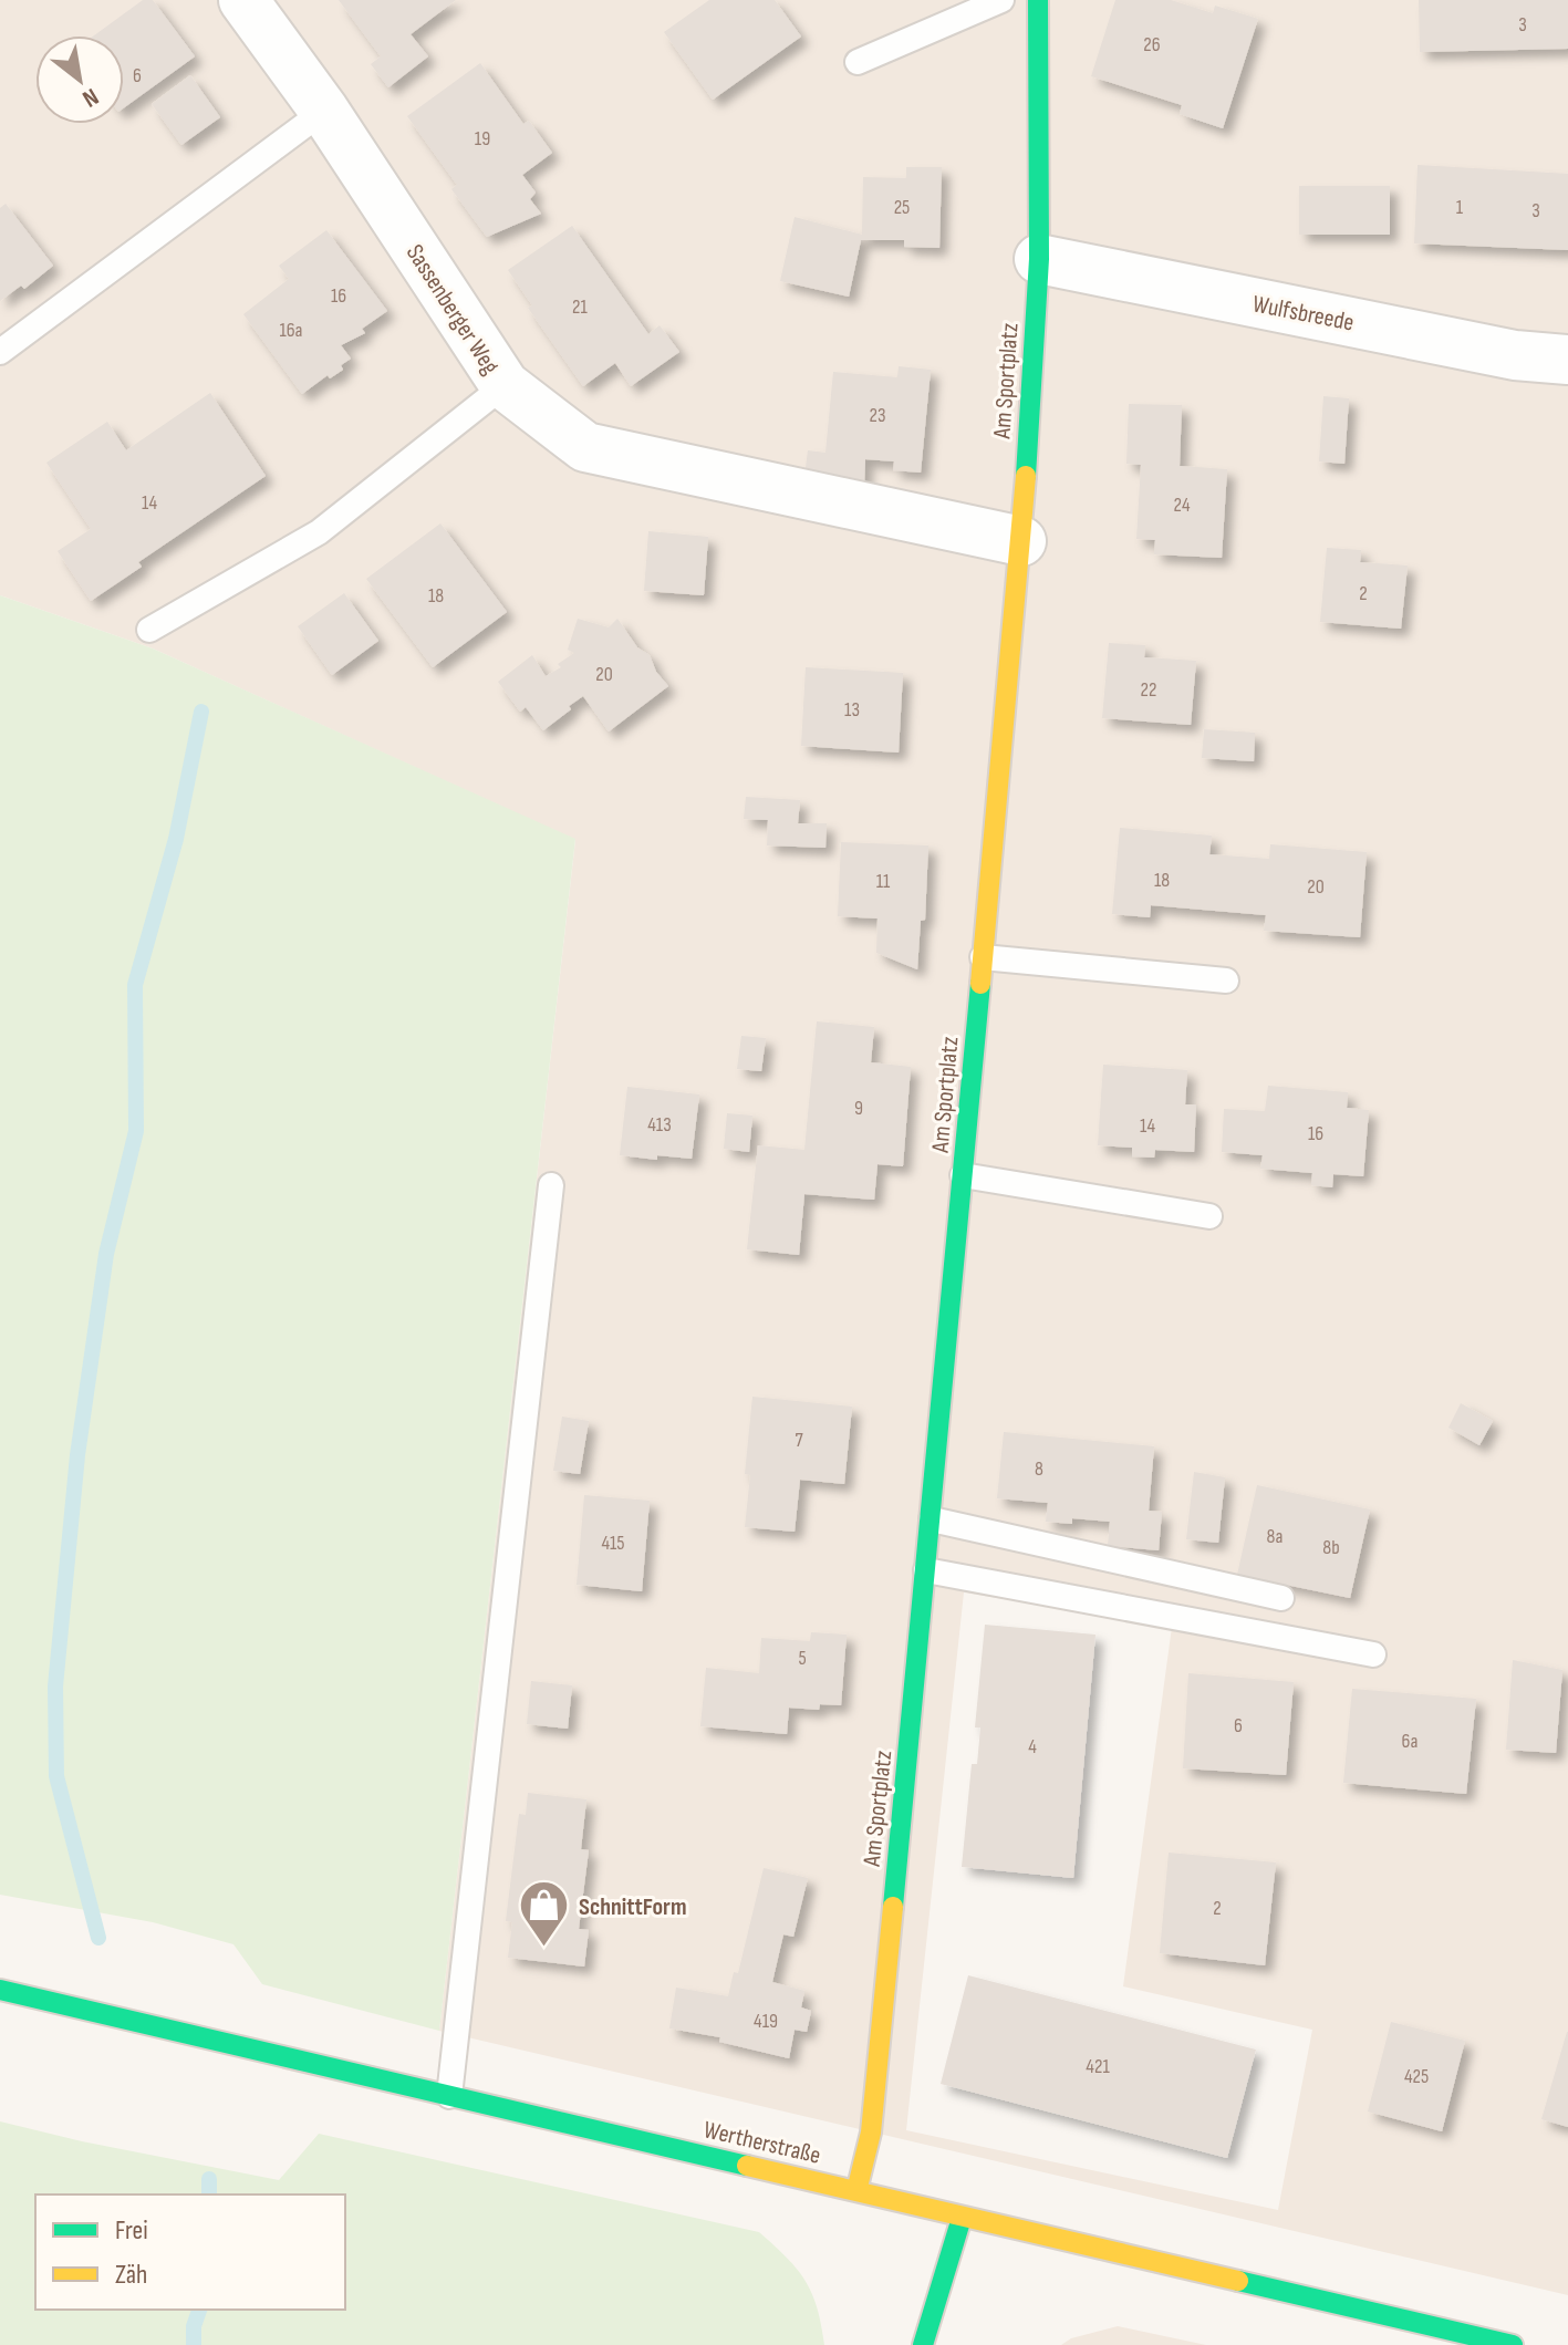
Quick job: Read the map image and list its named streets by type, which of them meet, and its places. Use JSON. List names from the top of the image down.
{
  "streets": {
    "street": [
      "Sassenberger Weg",
      "Wulfsbreede",
      "Am Sportplatz",
      "Wertherstraße"
    ]
  },
  "crossings": [
    ["Sassenberger Weg", "Am Sportplatz"],
    ["Wulfsbreede", "Am Sportplatz"],
    ["Am Sportplatz", "Wertherstraße"]
  ],
  "places": {
    "shop": ["SchnittForm"]
  },
  "house_numbers": [
    "3",
    "26",
    "6",
    "19",
    "25",
    "1",
    "3",
    "16",
    "21",
    "16a",
    "23",
    "14",
    "24",
    "2",
    "18",
    "20",
    "22",
    "13",
    "18",
    "11",
    "20",
    "9",
    "413",
    "14",
    "16",
    "7",
    "8",
    "8a",
    "415",
    "8b",
    "5",
    "6",
    "6a",
    "4",
    "2",
    "419",
    "421",
    "425"
  ],
  "legend": ["Frei", "Zäh"],
  "north": "bottom right"
}
